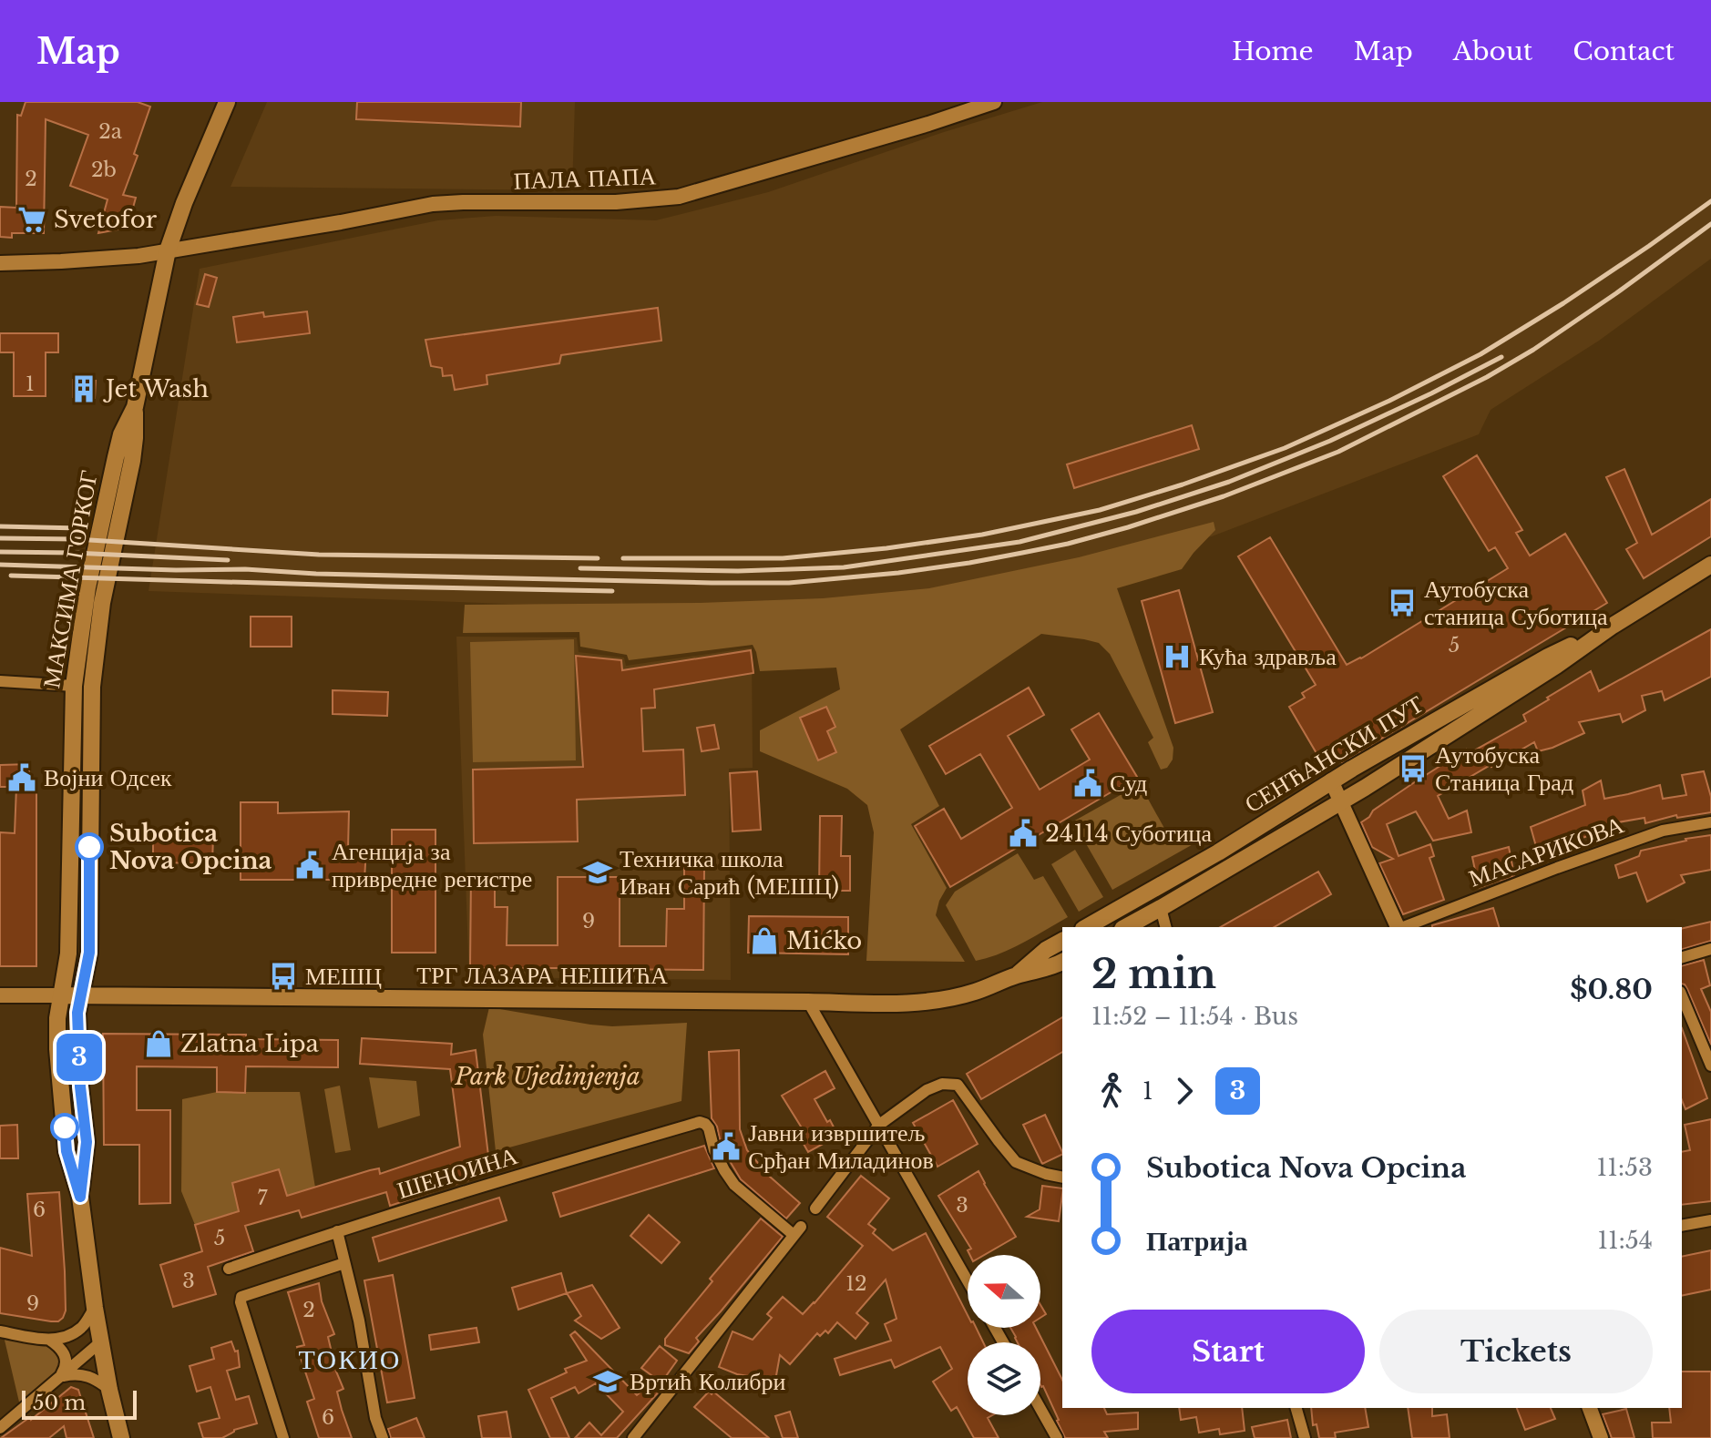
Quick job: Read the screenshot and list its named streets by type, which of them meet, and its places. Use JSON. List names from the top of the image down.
{
  "streets": {
    "main road": ["МАКСИМА ГОРКОГ", "СЕНЋАНСКИ ПУТ", "ТРГ ЛАЗАРА НЕШИЋА"],
    "street": ["ПАЛА ПАПА", "МАСАРИКОВА", "ШЕНОИНА"]
  },
  "crossings": [
    ["ПАЛА ПАПА", "МАКСИМА ГОРКОГ"],
    ["МАКСИМА ГОРКОГ", "ТРГ ЛАЗАРА НЕШИЋА"]
  ],
  "districts": ["ТОКИО"],
  "parks": ["Park Ujedinjenja"],
  "places": {
    "supermarket": ["Svetofor"],
    "building": ["Jet Wash"],
    "bus stop": ["Аутобуска станица Суботица", "Аутобуска Станица Град", "МЕШЦ"],
    "hospital": ["Кућа здравља"],
    "public building": [
      "Војни Одсек",
      "Суд",
      "24114 Суботица",
      "Агенција за привредне регистре",
      "Јавни извршитељ Срђан Миладинов"
    ],
    "other": ["Subotica Nova Opcina"],
    "school or university": ["Техничка школа Иван Сарић (МЕШЦ)", "Вртић Колибри"],
    "shop": ["Mićko", "Zlatna Lipa"]
  },
  "lines": ["bus line 3"],
  "house_numbers": [
    "2a",
    "2b",
    "2",
    "1",
    "5",
    "9",
    "7",
    "3",
    "6",
    "5",
    "3",
    "12",
    "9",
    "2",
    "6"
  ],
  "scale_bar": "50 m",
  "north": "left",
  "page": {
    "header": "Map",
    "nav": [
      "Home",
      "Map",
      "About",
      "Contact"
    ],
    "on_map": "3",
    "heading": ["2 min", "11:52 – 11:54 · Bus", "$0.80"],
    "legs": ["1", "3"],
    "list": [
      {
        "name": "Subotica Nova Opcina",
        "value": "11:53"
      },
      {
        "name": "Патрија",
        "value": "11:54"
      }
    ],
    "buttons": ["Start", "Tickets"],
    "scale": "50 m"
  }
}
